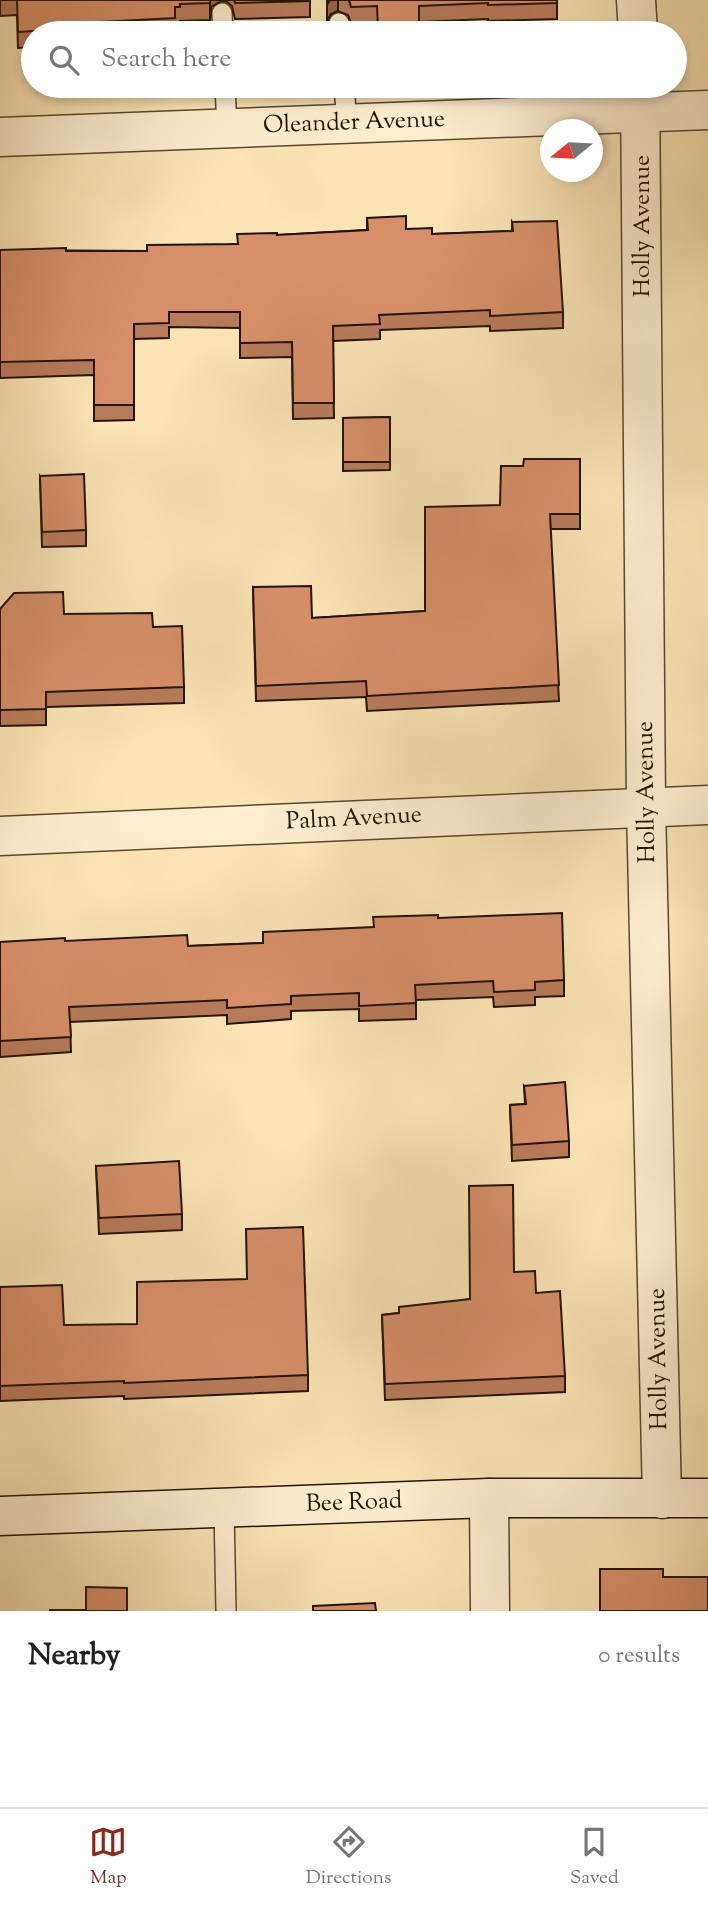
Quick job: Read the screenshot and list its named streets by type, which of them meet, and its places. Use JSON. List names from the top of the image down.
{
  "streets": {
    "street": [
      "Oleander Avenue",
      "Holly Avenue",
      "Palm Avenue",
      "Bee Road"
    ]
  },
  "crossings": [
    ["Oleander Avenue", "Holly Avenue"],
    ["Holly Avenue", "Palm Avenue"],
    ["Holly Avenue", "Bee Road"]
  ],
  "north": "left",
  "page": {
    "search": "Search here",
    "heading": ["Nearby", "0 results"],
    "nav": ["Map", "Directions", "Saved"]
  }
}
